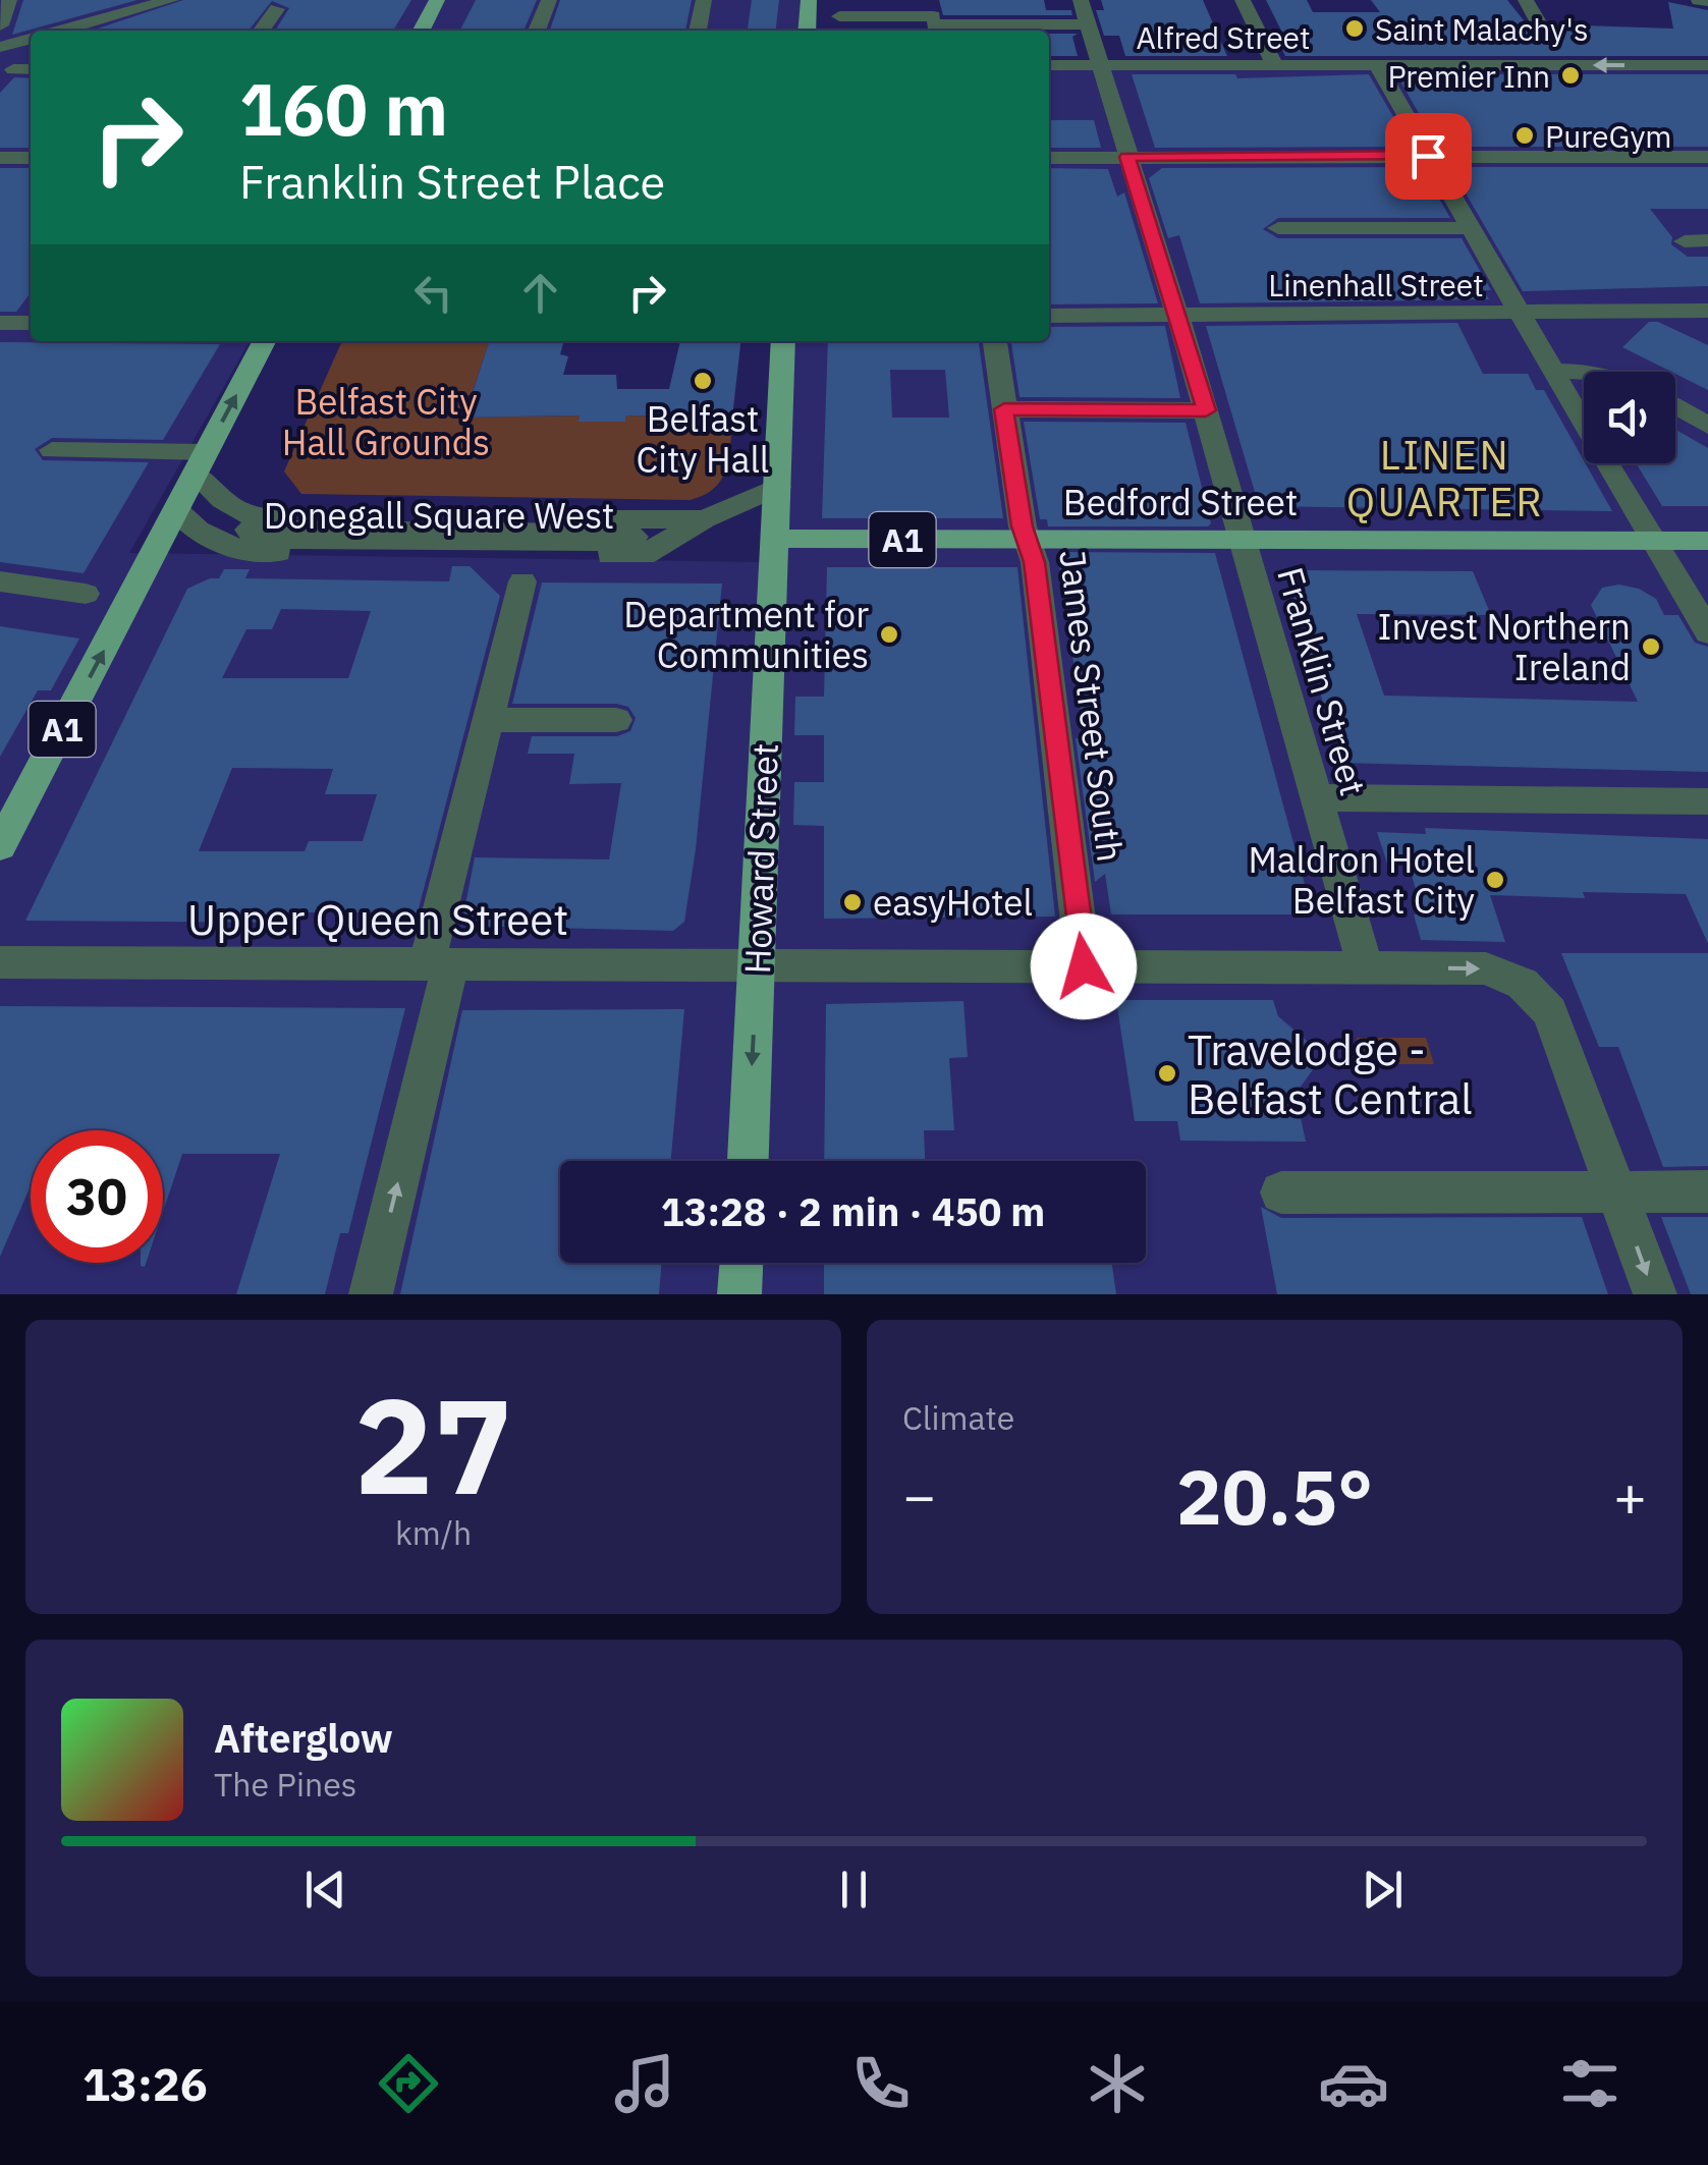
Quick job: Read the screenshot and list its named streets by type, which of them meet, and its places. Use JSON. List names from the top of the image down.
{
  "streets": {
    "main road": ["Bedford Street", "A1", "Howard Street"],
    "street": [
      "Alfred Street",
      "Linenhall Street",
      "Donegall Square West",
      "Franklin Street",
      "James Street South",
      "Upper Queen Street"
    ]
  },
  "crossings": [
    ["Alfred Street", "Franklin Street"],
    ["Linenhall Street", "Franklin Street"],
    ["Bedford Street", "Franklin Street"],
    ["Bedford Street", "James Street South"],
    ["Bedford Street", "Howard Street"],
    ["Donegall Square West", "A1"],
    ["Donegall Square West", "Howard Street"],
    ["Franklin Street", "Upper Queen Street"],
    ["James Street South", "Upper Queen Street"],
    ["Howard Street", "Upper Queen Street"]
  ],
  "districts": ["LINEN QUARTER"],
  "parks": ["Belfast City Hall Grounds"],
  "places": [
    "Saint Malachy's",
    "Premier Inn",
    "PureGym",
    "Belfast City Hall",
    "Department for Communities",
    "Invest Northern Ireland",
    "Maldron Hotel Belfast City",
    "easyHotel",
    "Travelodge - Belfast Central"
  ],
  "page": {
    "turn": ["160 m", "Franklin Street Place"],
    "limit": "30",
    "trip": "13:28 · 2 min · 450 m",
    "tile": [
      ["27", "km/h"],
      "Climate"
    ],
    "heat": ["−", "20.5°", "+"],
    "song": ["Afterglow", "The Pines"],
    "tabs": "13:26"
  }
}
